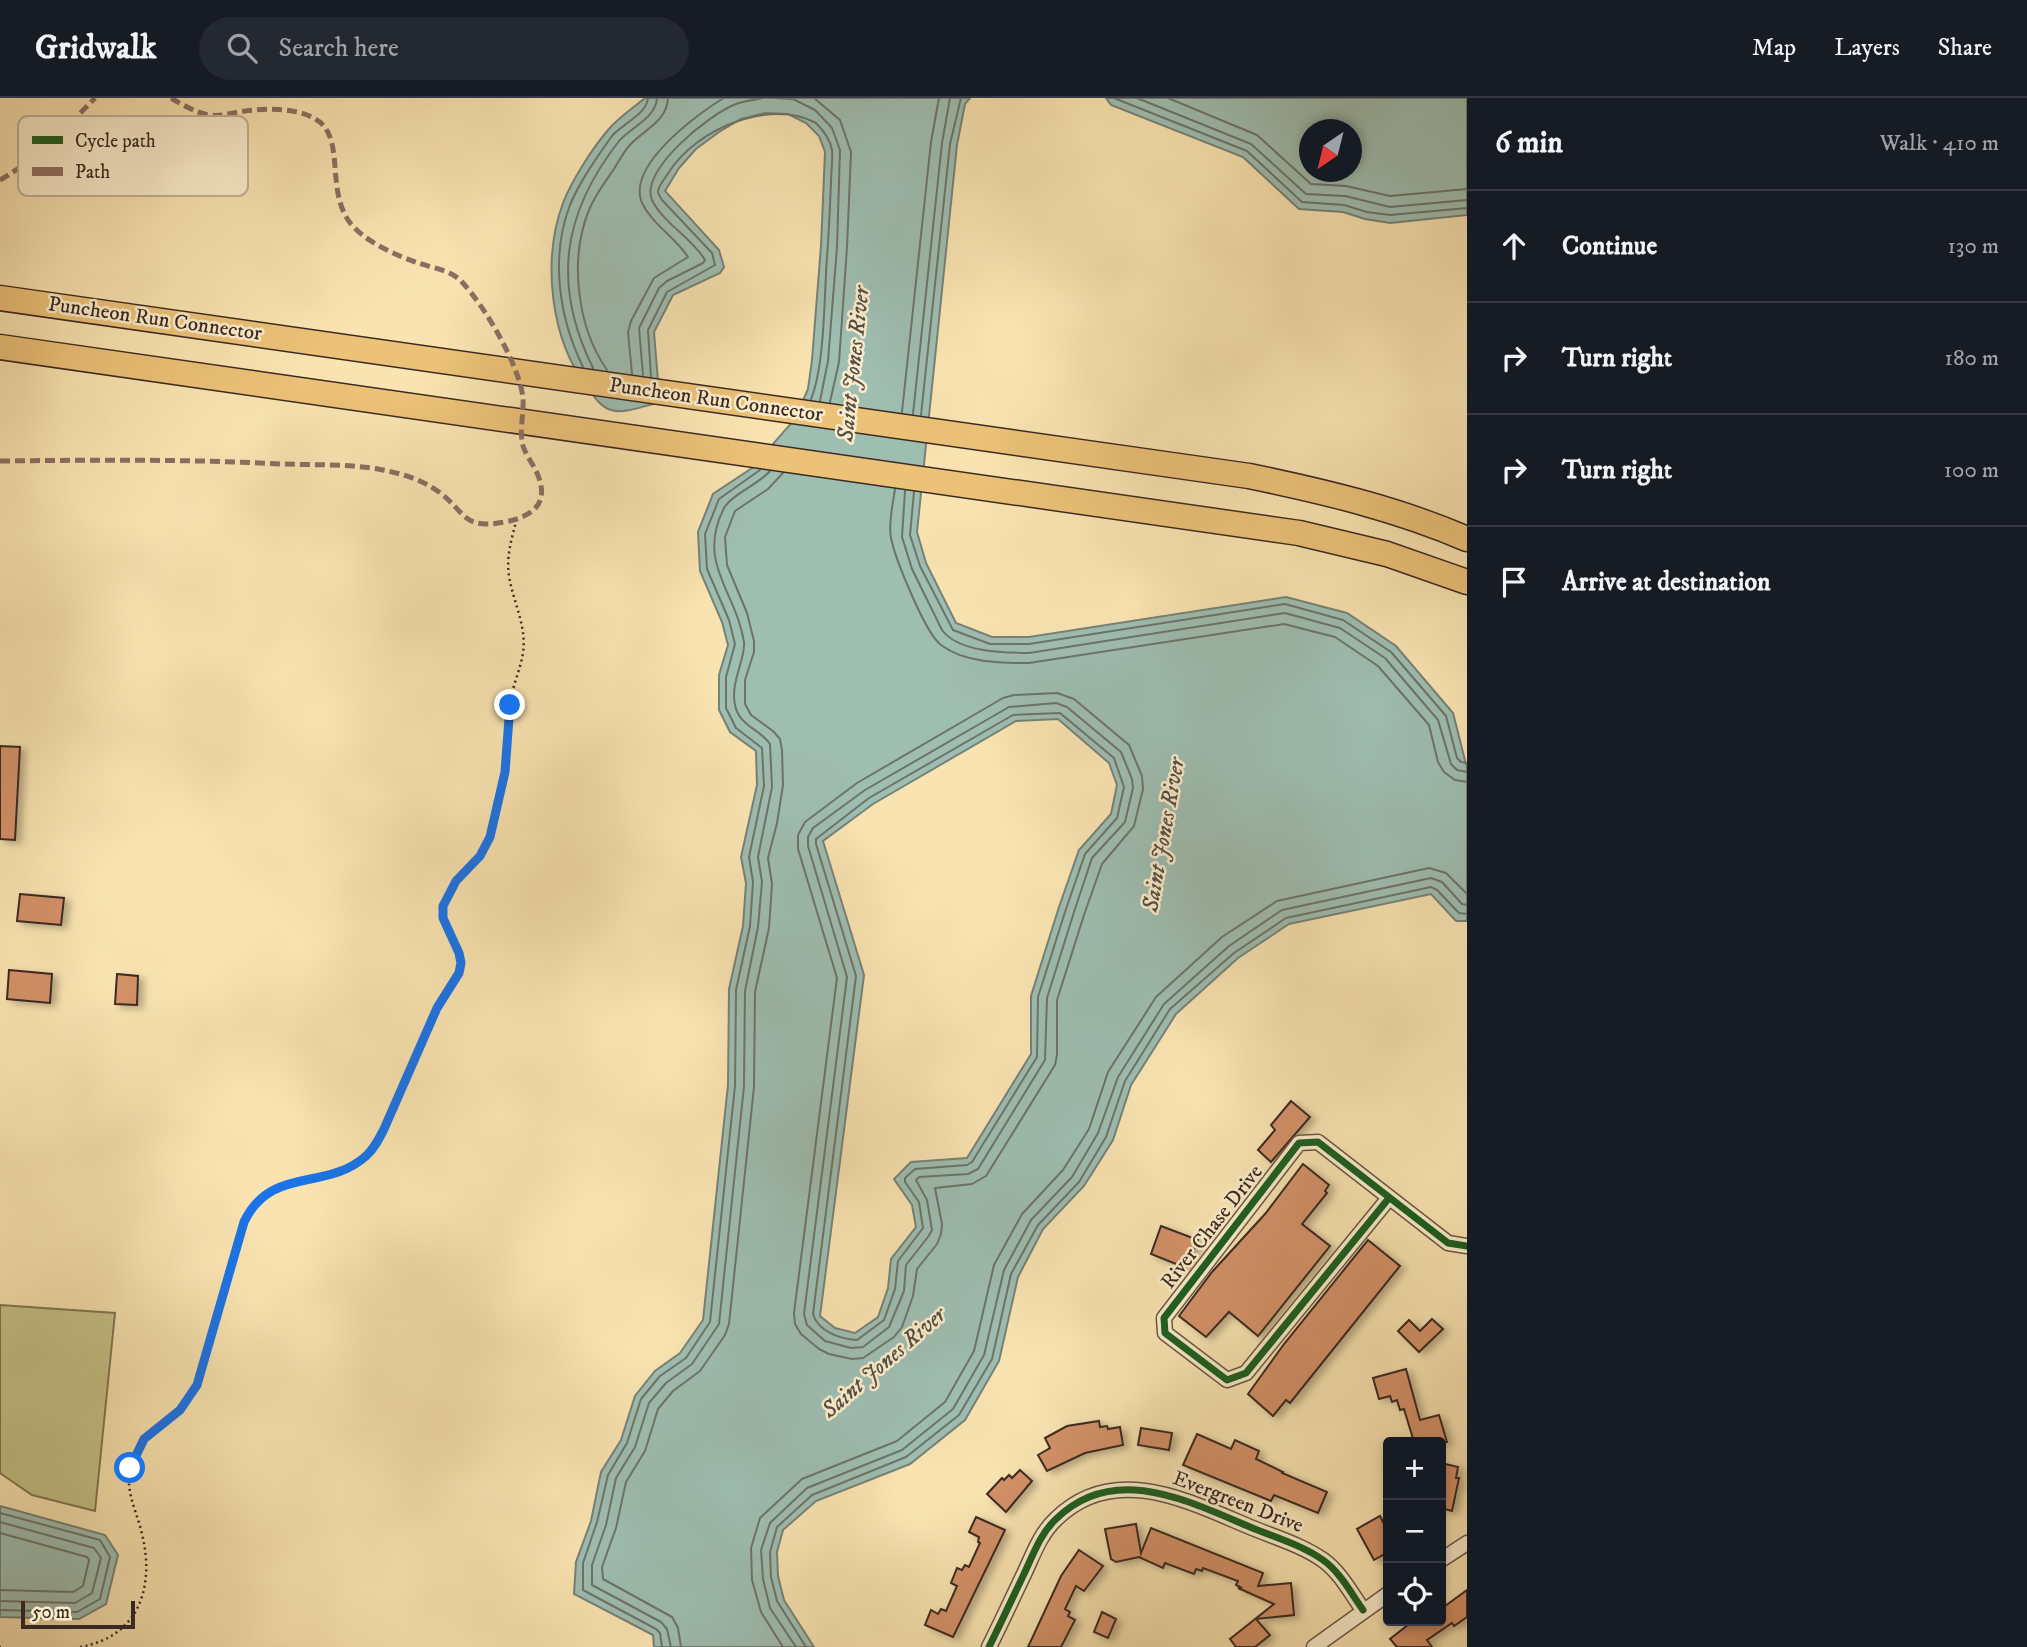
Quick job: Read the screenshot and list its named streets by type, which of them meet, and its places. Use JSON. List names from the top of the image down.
{
  "streets": {
    "highway": ["Puncheon Run Connector"],
    "street": ["River Chase Drive", "Evergreen Drive"]
  },
  "water": ["Saint Jones River"],
  "legend": ["Cycle path", "Path"],
  "scale_bar": "50 m",
  "north": "bottom left",
  "page": {
    "header": "Gridwalk",
    "search": "Search here",
    "nav": ["Map", "Layers", "Share"],
    "heading": ["6 min", "Walk · 410 m"],
    "list": [
      ["Continue", "130 m"],
      ["Turn right", "180 m"],
      ["Turn right", "100 m"],
      "Arrive at destination"
    ],
    "map_buttons": ["+", "−"],
    "scale": "50 m"
  }
}
